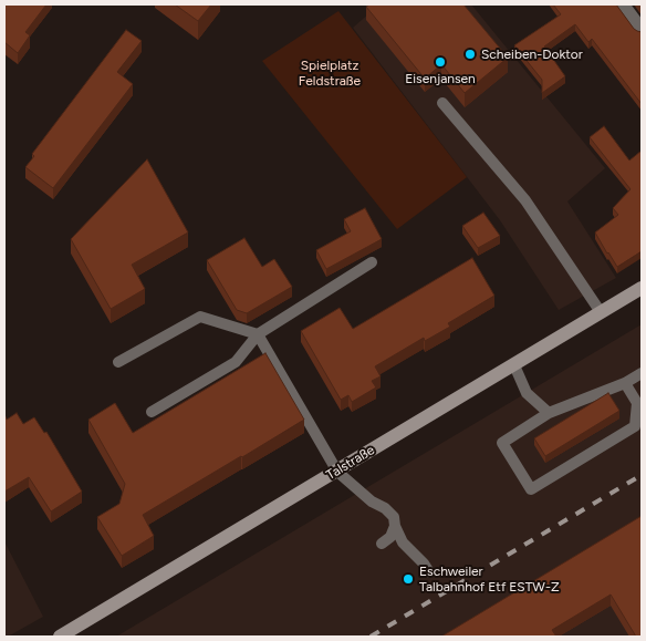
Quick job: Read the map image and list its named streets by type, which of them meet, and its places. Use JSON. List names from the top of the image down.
{
  "streets": {
    "main road": ["Talstraße"]
  },
  "parks": ["Spielplatz Feldstraße"],
  "places": ["Scheiben-Doktor", "Eisenjansen", "Eschweiler Talbahnhof Etf ESTW-Z"]
}
